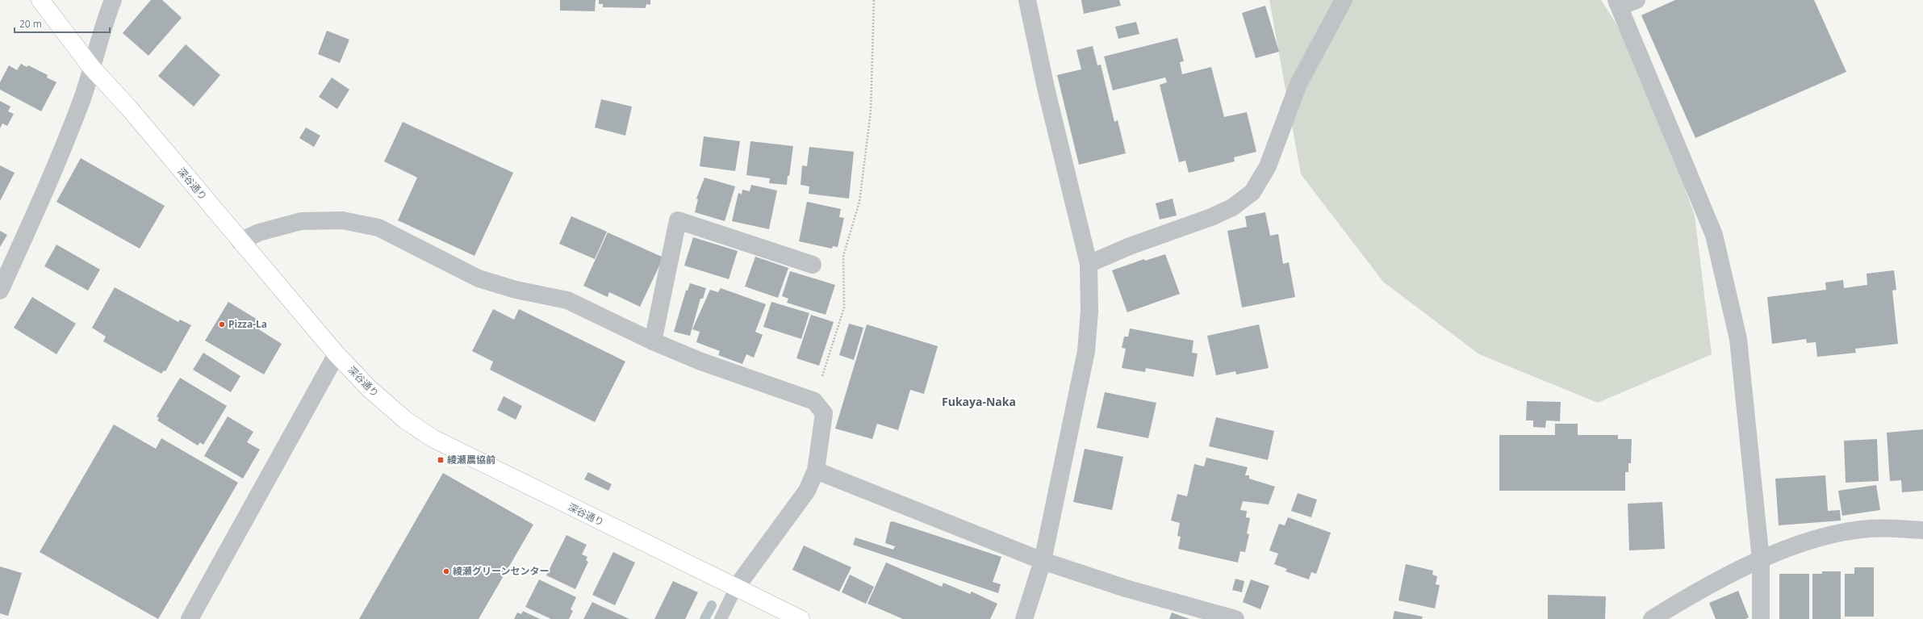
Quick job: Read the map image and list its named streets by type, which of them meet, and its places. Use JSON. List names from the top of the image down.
{
  "streets": {
    "street": ["深谷通り"]
  },
  "districts": ["Fukaya-Naka"],
  "places": {
    "other": ["Pizza-La", "綾瀬グリーンセンター"],
    "transit": ["綾瀬農協前"]
  },
  "scale_bar": "20 m"
}
